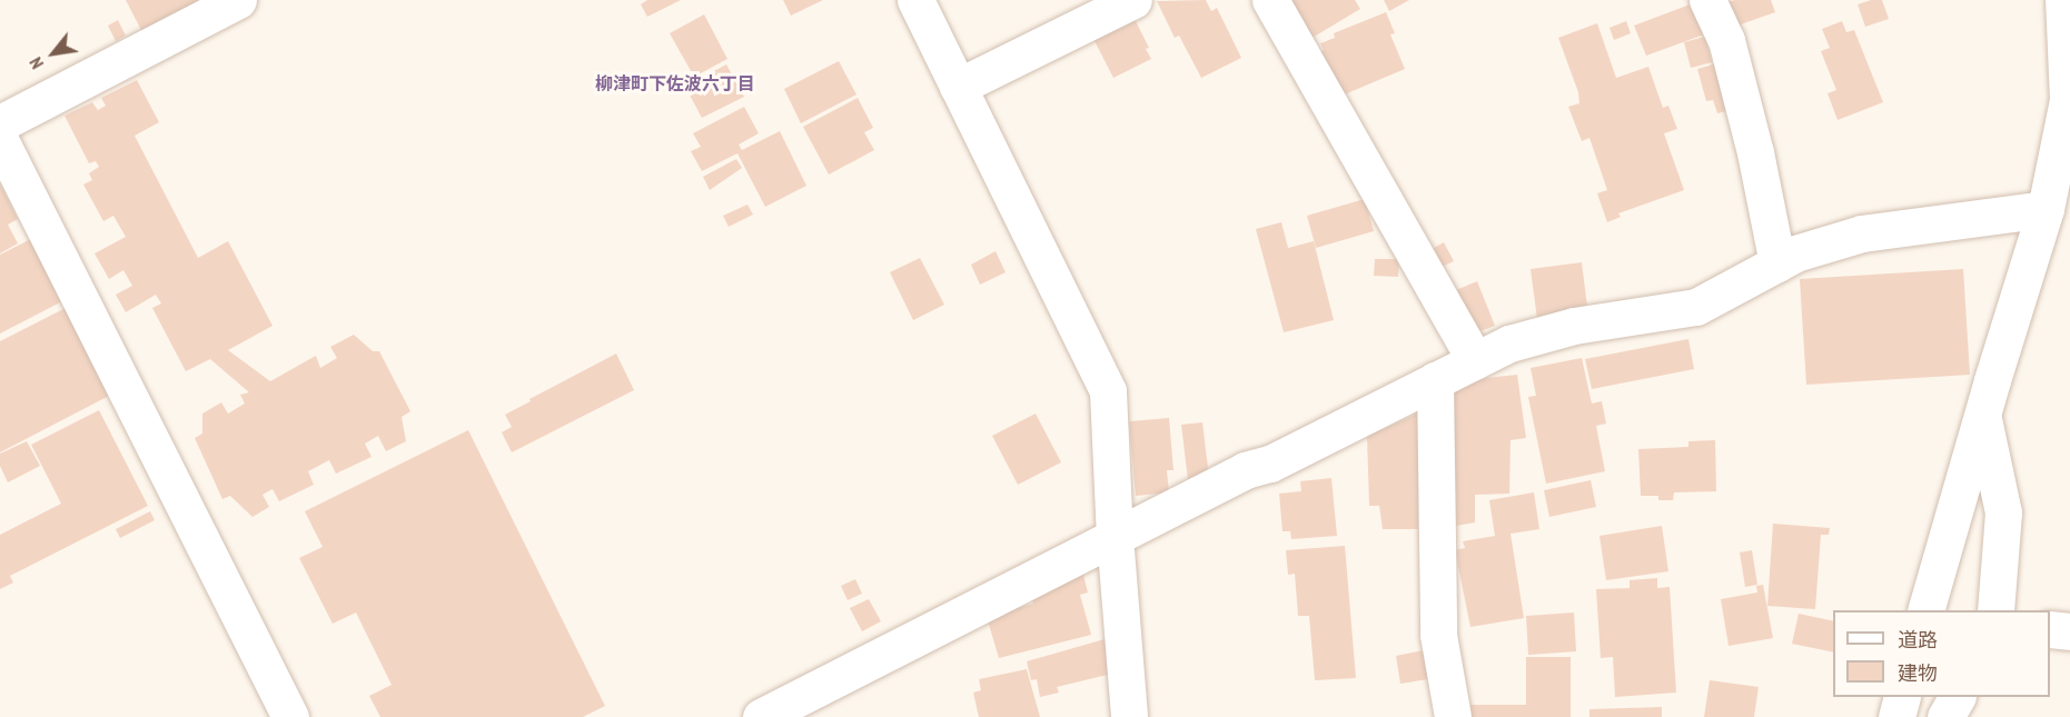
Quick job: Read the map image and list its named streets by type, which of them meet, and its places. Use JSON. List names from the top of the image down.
{
  "districts": ["柳津町下佐波六丁目"],
  "legend": ["道路", "建物"],
  "north": "bottom left"
}
